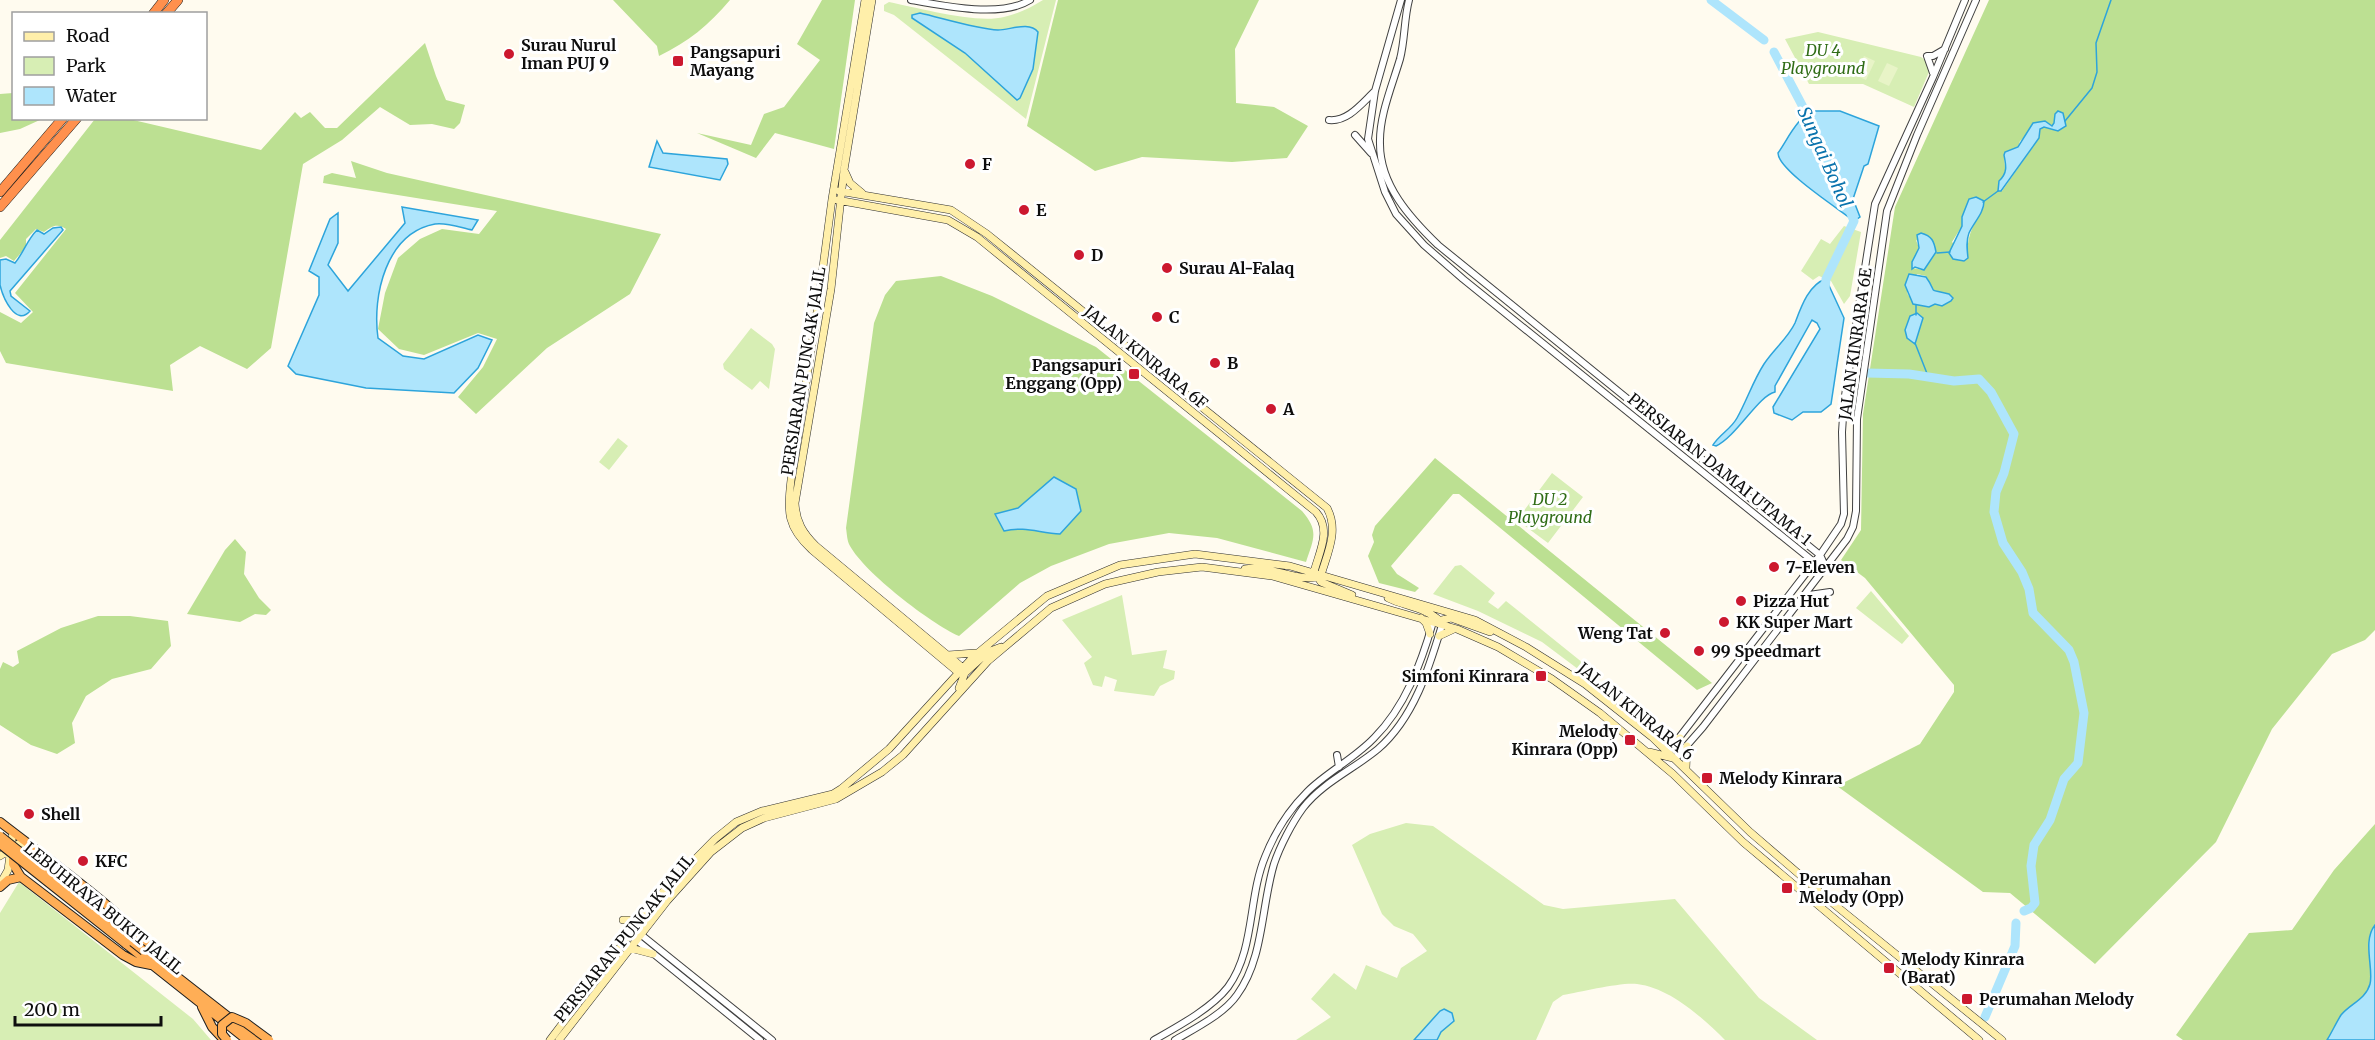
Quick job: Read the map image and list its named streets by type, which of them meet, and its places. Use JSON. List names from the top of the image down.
{
  "streets": {
    "highway": ["LEBUHRAYA BUKIT JALIL"],
    "main road": ["JALAN KINRARA 6F", "PERSIARAN PUNCAK JALIL", "JALAN KINRARA 6"],
    "street": ["JALAN KINRARA 6E", "PERSIARAN DAMAI UTAMA 1"]
  },
  "crossings": [
    ["JALAN KINRARA 6E", "PERSIARAN DAMAI UTAMA 1"],
    ["JALAN KINRARA 6E", "JALAN KINRARA 6"],
    ["JALAN KINRARA 6F", "PERSIARAN PUNCAK JALIL"],
    ["JALAN KINRARA 6F", "JALAN KINRARA 6"],
    ["PERSIARAN PUNCAK JALIL", "JALAN KINRARA 6"]
  ],
  "water": ["Sungai Bohol"],
  "parks": ["DU 4 Playground", "DU 2 Playground"],
  "places": {
    "other": [
      "Surau Nurul Iman PUJ 9",
      "F",
      "E",
      "D",
      "Surau Al-Falaq",
      "C",
      "B",
      "A",
      "7-Eleven",
      "Pizza Hut",
      "KK Super Mart",
      "Weng Tat",
      "99 Speedmart",
      "Shell",
      "KFC"
    ],
    "transit": [
      "Pangsapuri Mayang",
      "Pangsapuri Enggang (Opp)",
      "Simfoni Kinrara",
      "Melody Kinrara (Opp)",
      "Melody Kinrara",
      "Perumahan Melody (Opp)",
      "Melody Kinrara (Barat)",
      "Perumahan Melody"
    ]
  },
  "legend": ["Road", "Park", "Water"],
  "scale_bar": "200 m"
}
